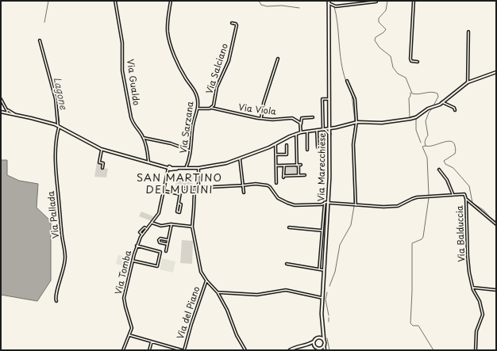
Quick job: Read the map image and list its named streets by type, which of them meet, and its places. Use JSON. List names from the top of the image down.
{
  "streets": {
    "main road": ["Via Marecchiese"],
    "street": [
      "Via Salciano",
      "Via Gualdo",
      "Via Viola",
      "Via Sarzana",
      "Via Pallada",
      "Via Balduccia",
      "Via Tomba",
      "Via del Piano"
    ]
  },
  "crossings": [
    ["Via Salciano", "Via Viola"],
    ["Via Salciano", "Via Sarzana"],
    ["Via Marecchiese", "Via Balduccia"]
  ],
  "districts": ["SAN MARTINO DEI MULINI"],
  "water": ["Lagone"]
}
